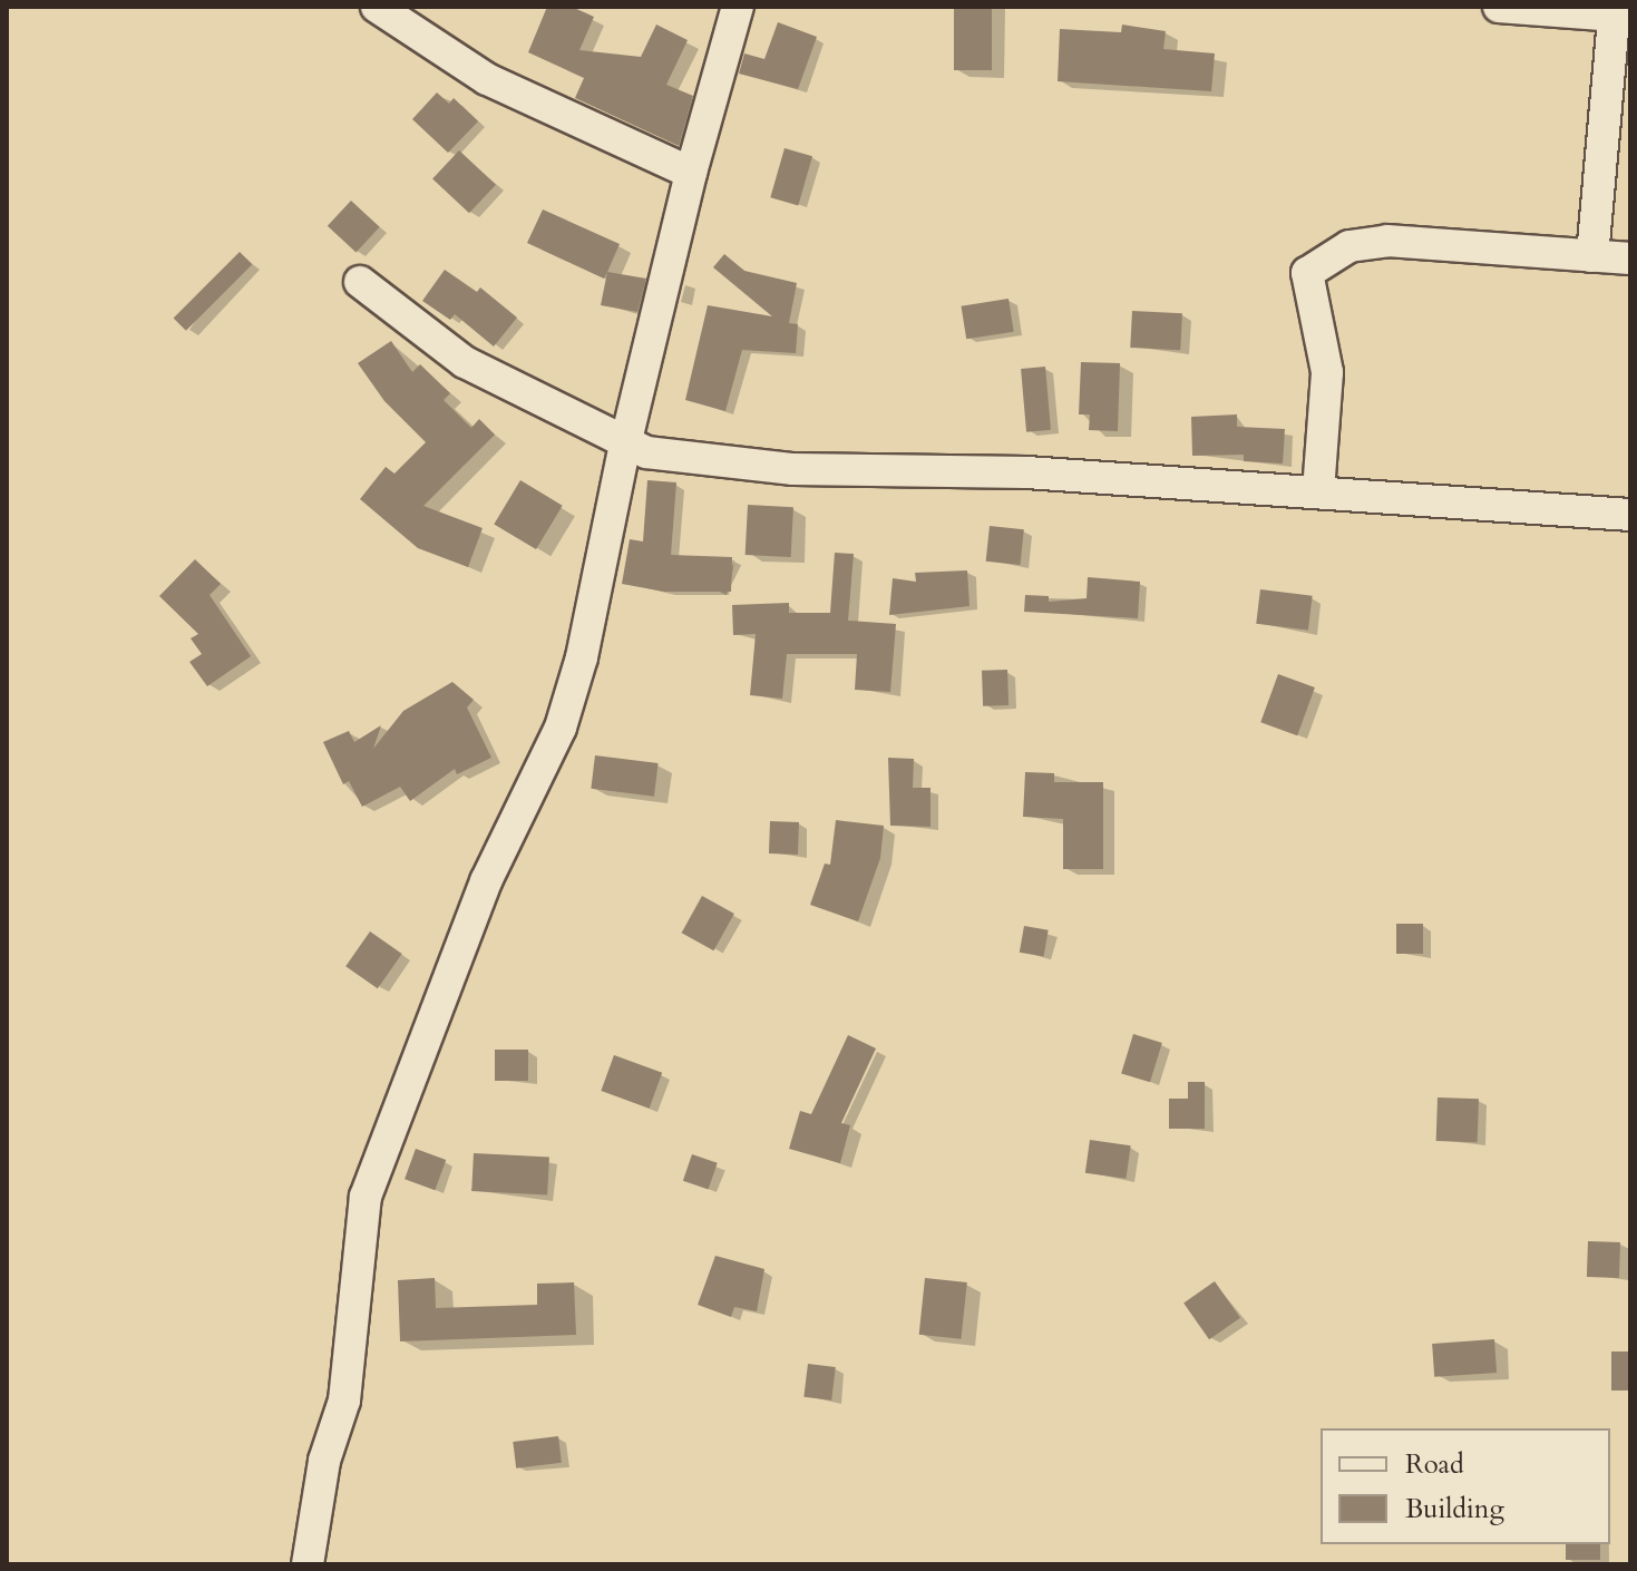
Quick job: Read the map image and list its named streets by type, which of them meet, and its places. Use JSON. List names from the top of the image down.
{
  "legend": ["Road", "Building"]
}
